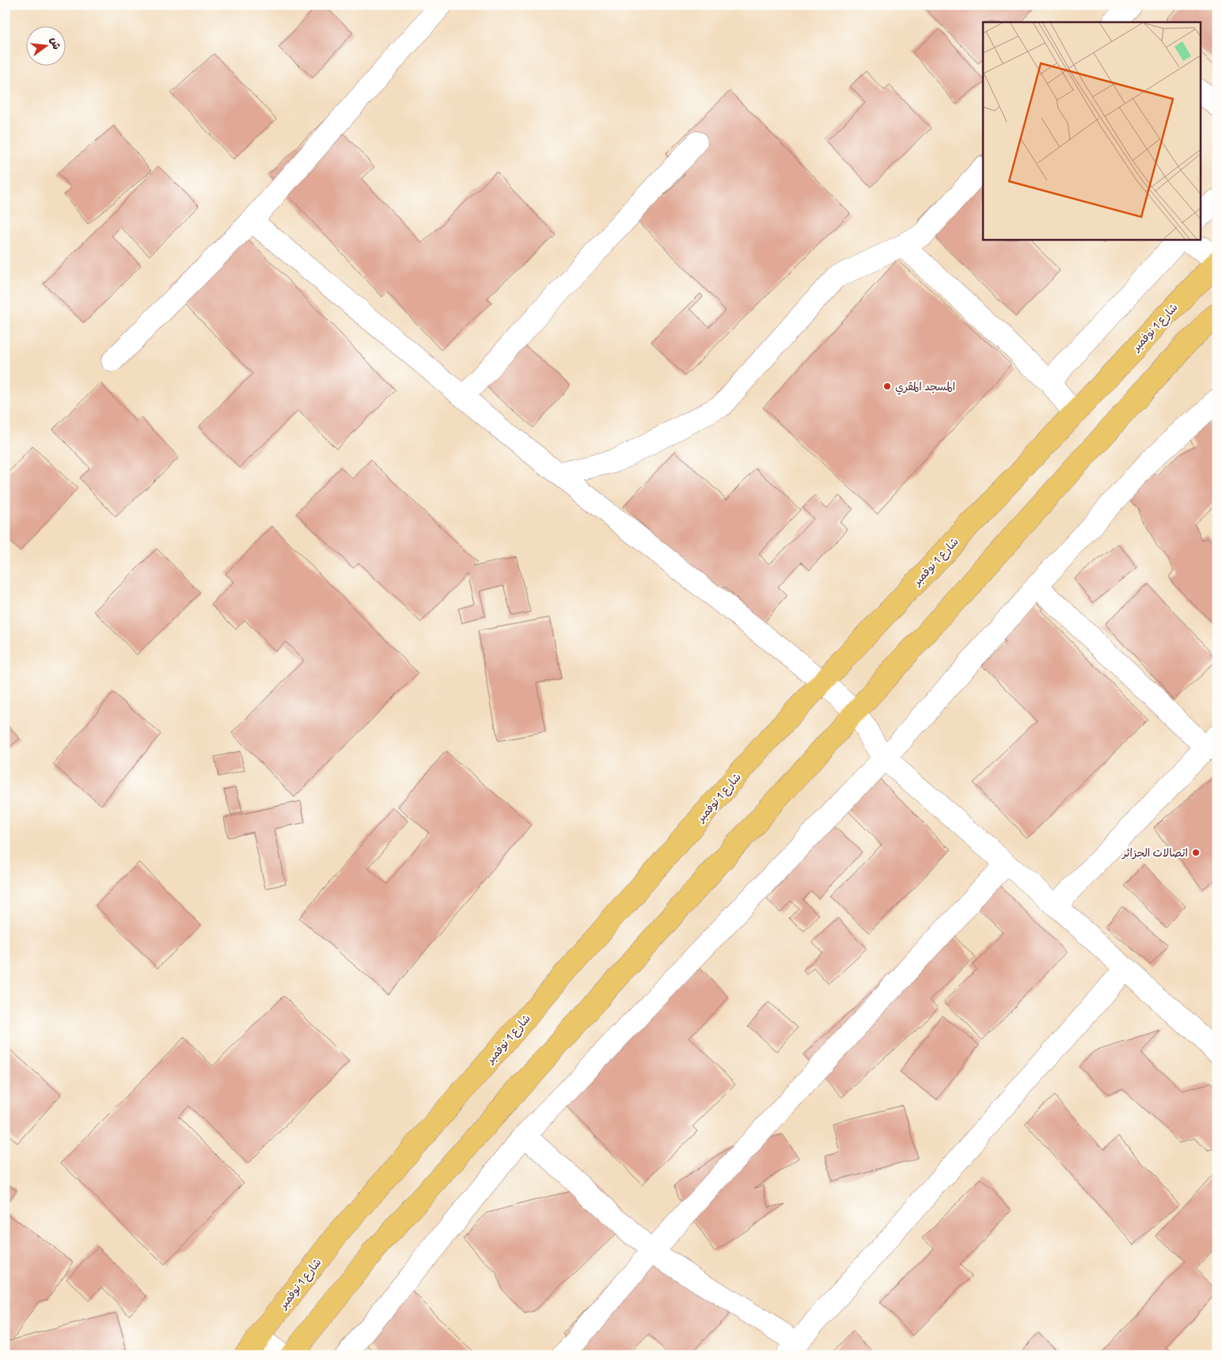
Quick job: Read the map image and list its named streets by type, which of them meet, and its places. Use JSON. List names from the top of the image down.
{
  "streets": {
    "main road": ["شارع 1 نوفمبر"]
  },
  "places": ["المسجد المقري", "اتصالات الجزائر"],
  "north": "right"
}
